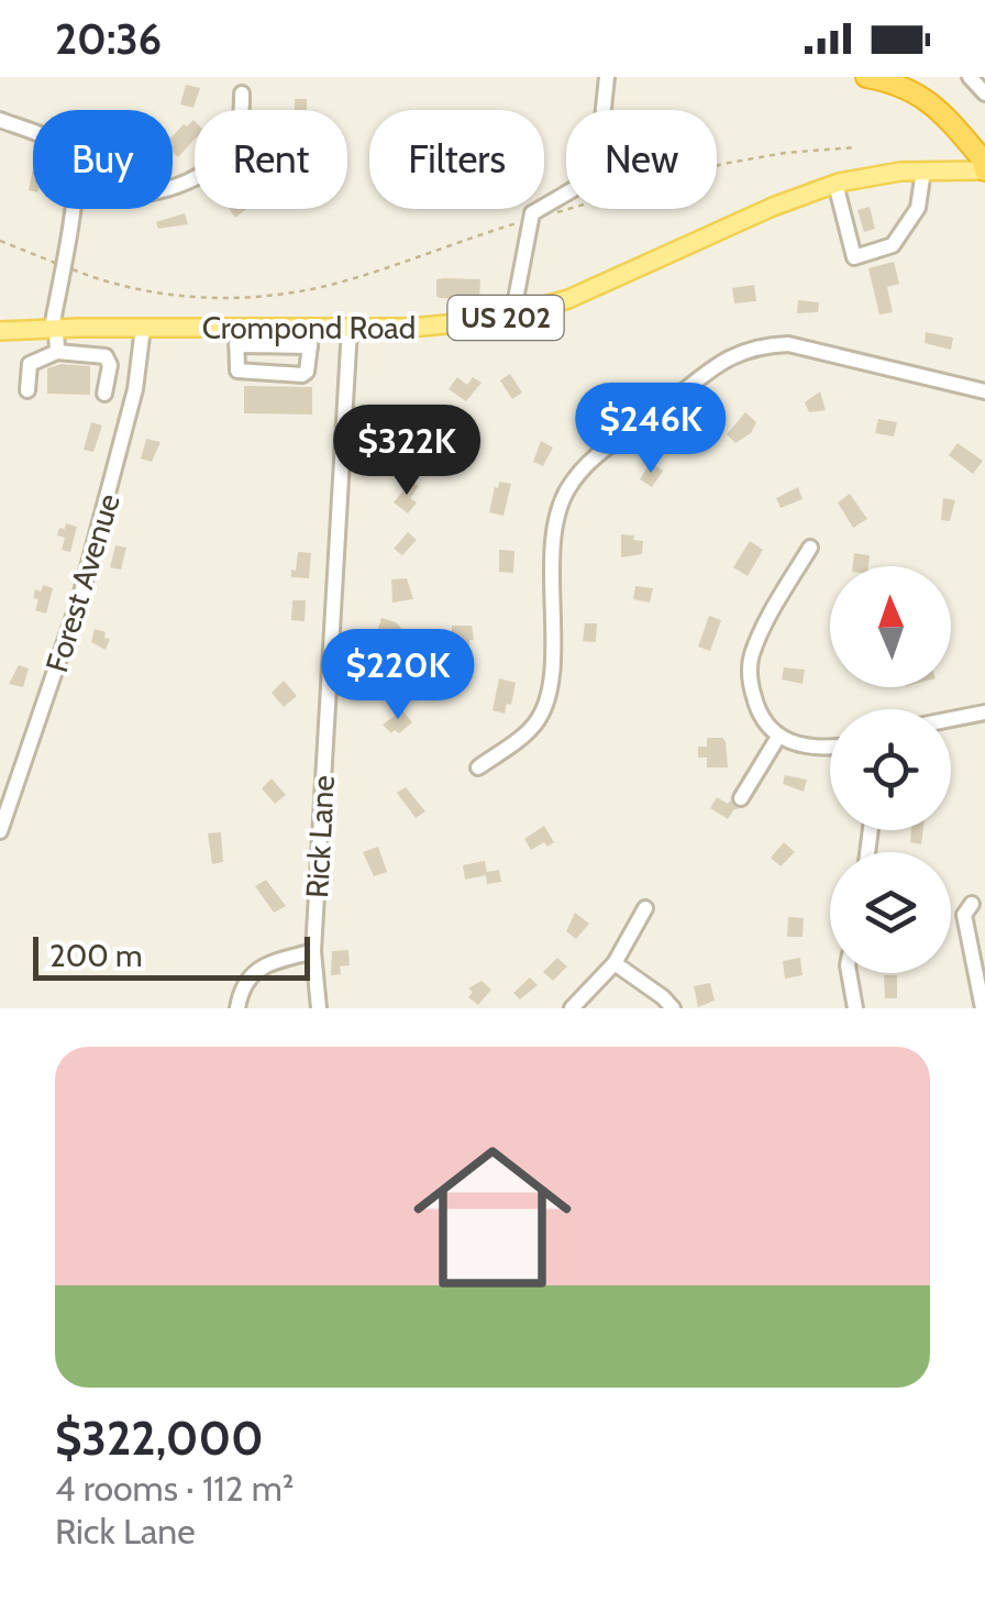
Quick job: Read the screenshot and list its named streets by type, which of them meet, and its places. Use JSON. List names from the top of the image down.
{
  "streets": {
    "main road": ["US 202", "Crompond Road"],
    "street": ["Forest Avenue", "Rick Lane"]
  },
  "crossings": [
    ["Crompond Road", "Forest Avenue"],
    ["Crompond Road", "Rick Lane"]
  ],
  "scale_bar": "200 m",
  "north": "top",
  "page": {
    "status": "20:36",
    "chip": [
      "Buy",
      "Rent",
      "Filters",
      "New"
    ],
    "price": ["$246K", "$322K", "$220K"],
    "scale": "200 m",
    "list": [
      {
        "name": "$322,000",
        "note": "4 rooms · 112 m² · Rick Lane"
      }
    ]
  }
}
